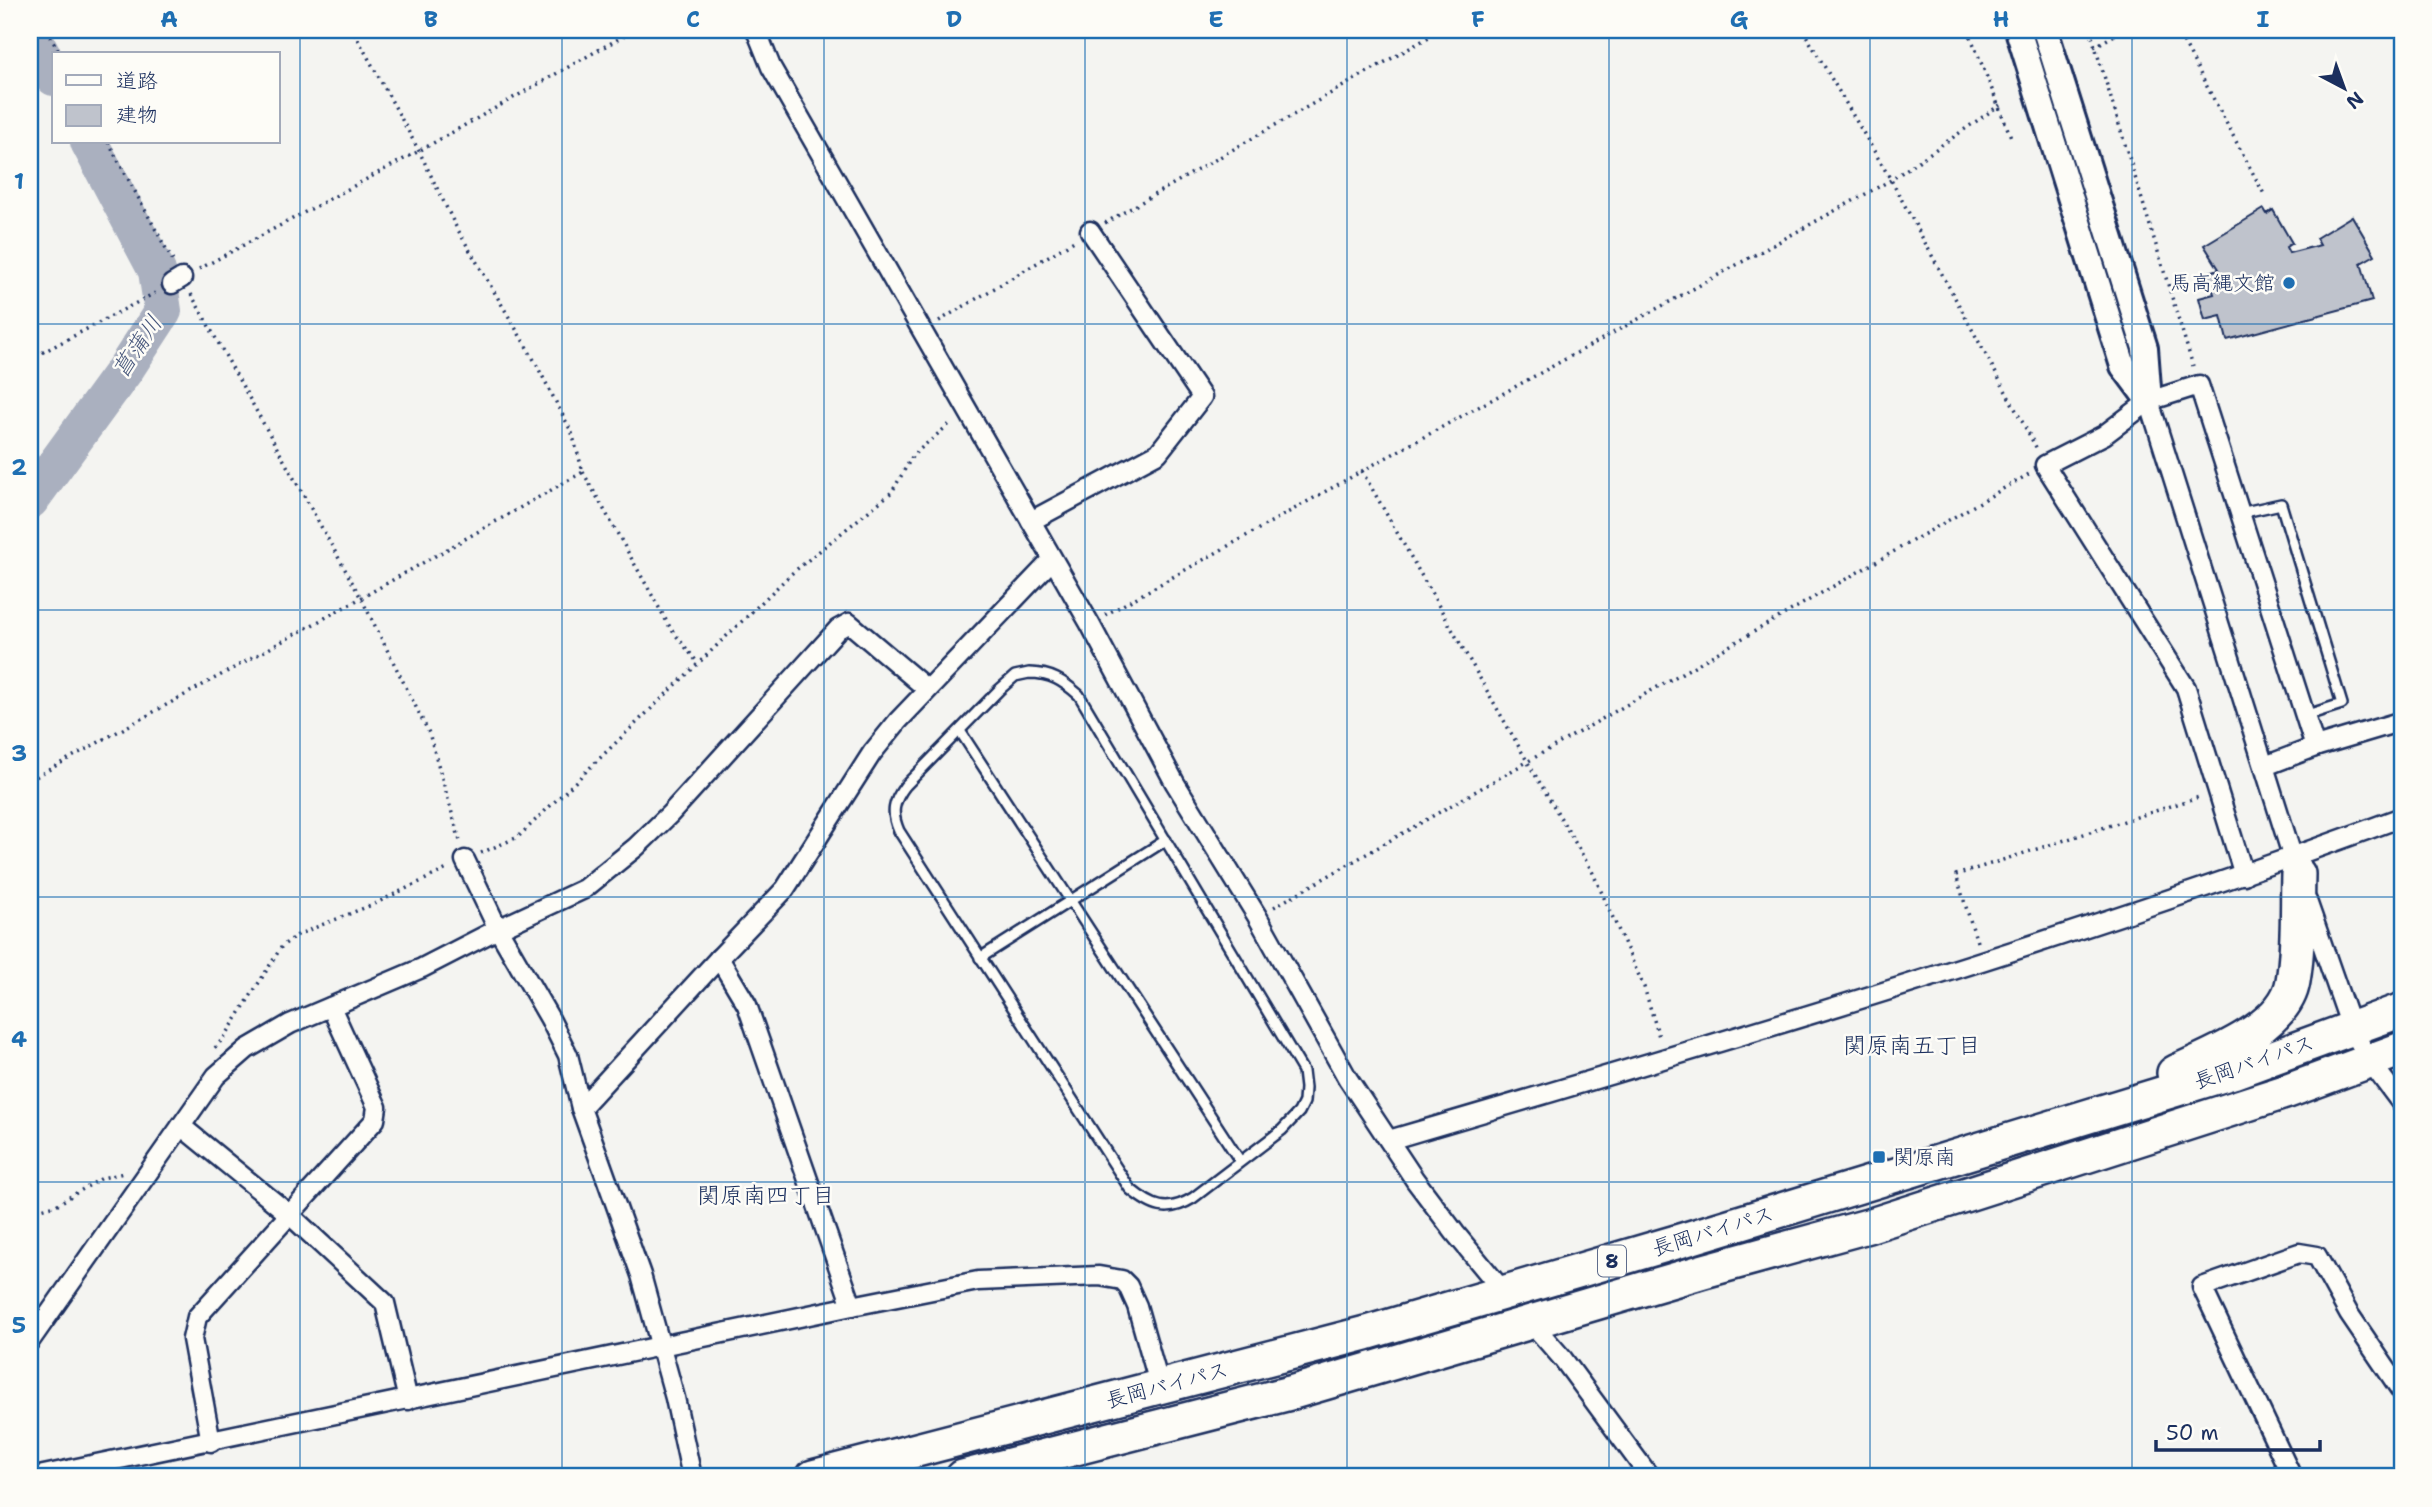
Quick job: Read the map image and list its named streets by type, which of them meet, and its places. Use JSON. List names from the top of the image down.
{
  "streets": {
    "highway": ["長岡バイパス", "8"]
  },
  "districts": ["関原南五丁目", "関原南四丁目"],
  "water": ["菖蒲川"],
  "places": {
    "other": ["馬高縄文館"],
    "transit": ["関原南"]
  },
  "legend": ["道路", "建物"],
  "scale_bar": "50 m",
  "north": "bottom right",
  "grid": {
    "columns": [
      "A",
      "B",
      "C",
      "D",
      "E",
      "F",
      "G",
      "H",
      "I"
    ],
    "rows": [
      "1",
      "2",
      "3",
      "4",
      "5"
    ]
  }
}
